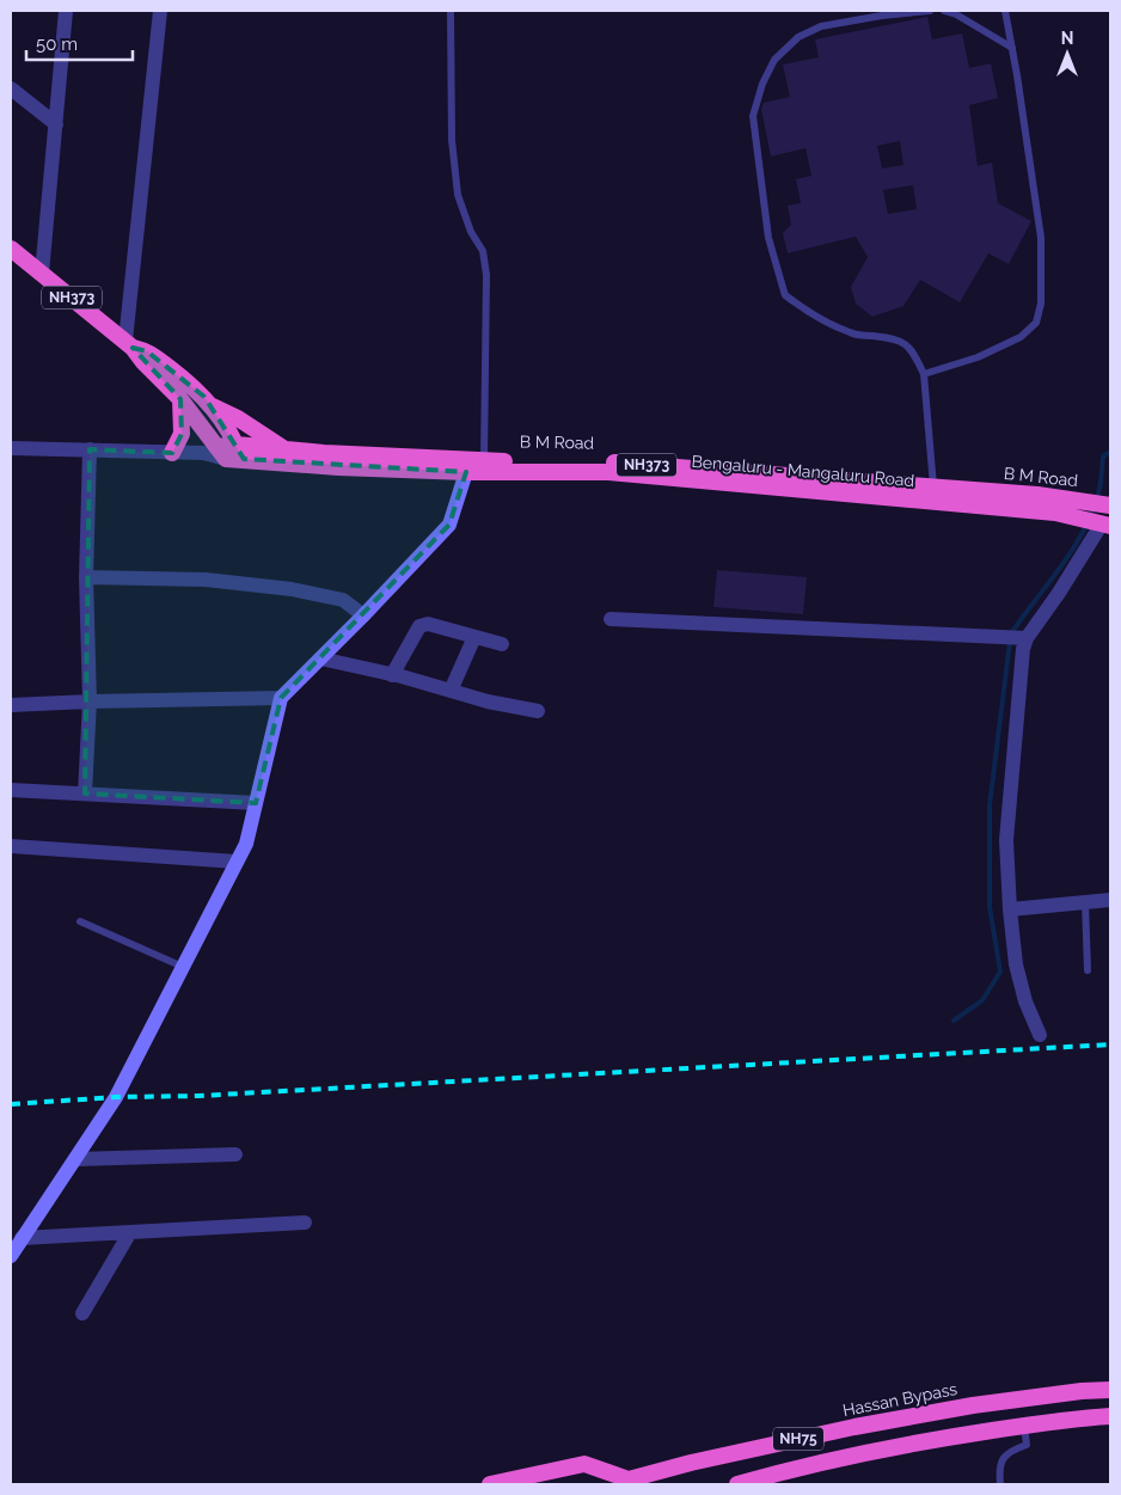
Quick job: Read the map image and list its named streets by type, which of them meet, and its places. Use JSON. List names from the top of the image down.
{
  "streets": {
    "highway": [
      "NH373",
      "B M Road",
      "Bengaluru - Mangaluru Road",
      "Hassan Bypass",
      "NH75"
    ]
  },
  "crossings": [
    ["NH373", "B M Road"],
    ["NH373", "Bengaluru - Mangaluru Road"],
    ["B M Road", "Bengaluru - Mangaluru Road"]
  ],
  "scale_bar": "50 m",
  "north": "top"
}
